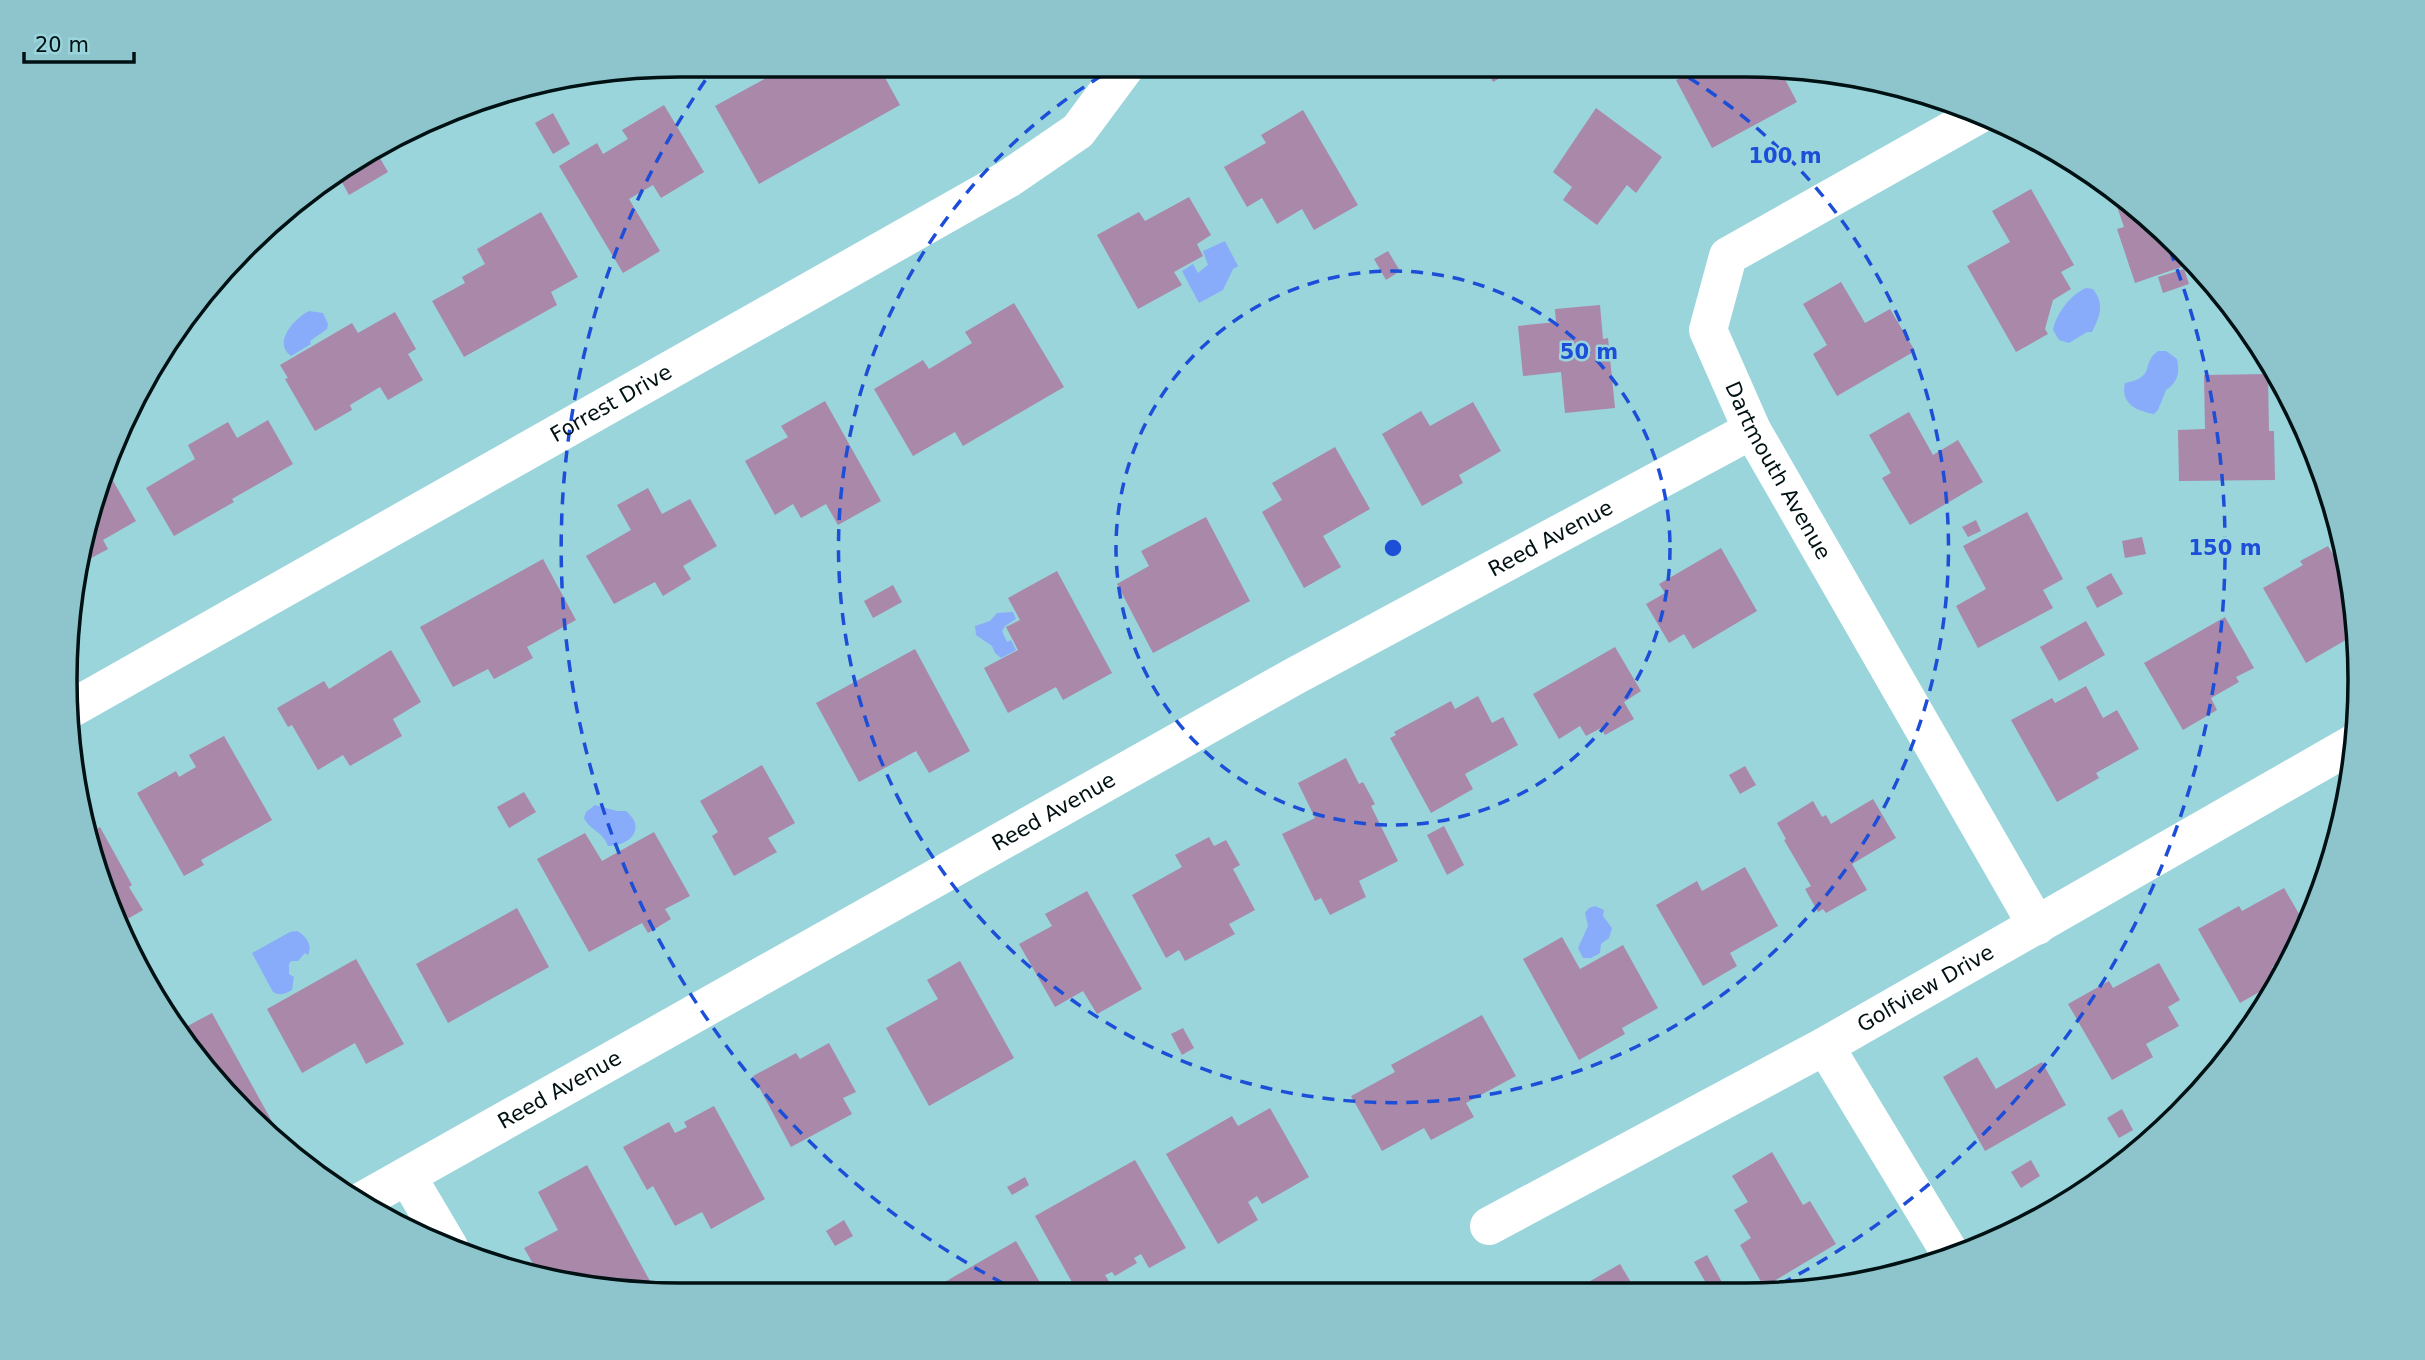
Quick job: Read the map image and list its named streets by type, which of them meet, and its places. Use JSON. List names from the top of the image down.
{
  "streets": {
    "street": [
      "Forrest Drive",
      "Dartmouth Avenue",
      "Reed Avenue",
      "Golfview Drive"
    ]
  },
  "crossings": [
    ["Dartmouth Avenue", "Reed Avenue"],
    ["Dartmouth Avenue", "Golfview Drive"]
  ],
  "scale_bar": "20 m",
  "rings": ["100 m", "50 m", "150 m"]
}
